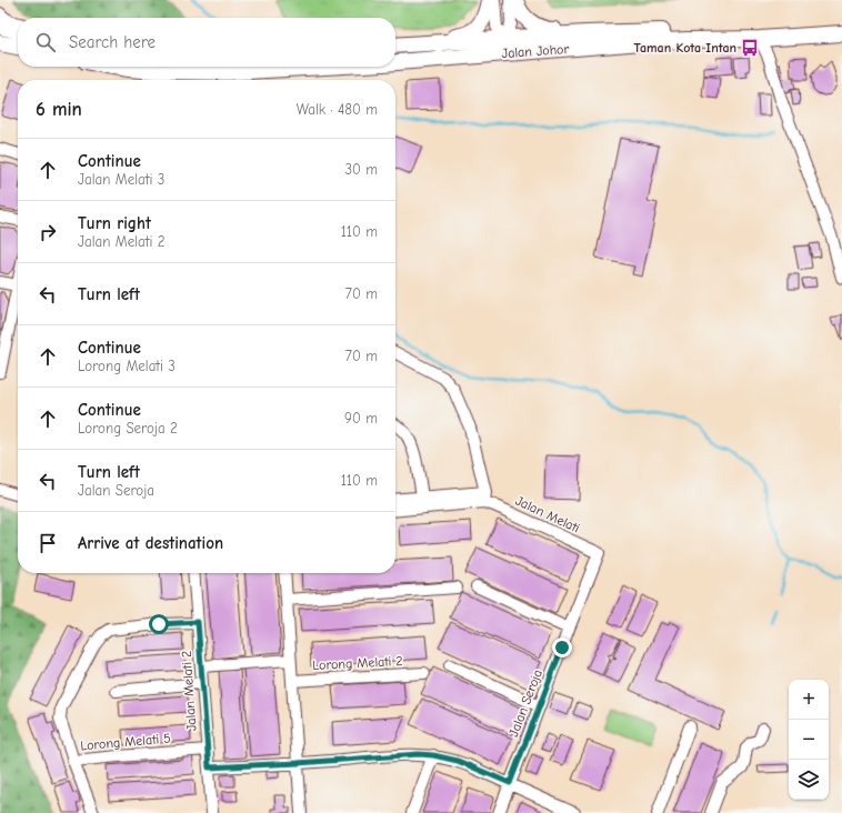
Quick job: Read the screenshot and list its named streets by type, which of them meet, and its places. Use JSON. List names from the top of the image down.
{
  "streets": {
    "highway": ["Jalan Johor"],
    "street": [
      "Jalan Melati",
      "Lorong Melati 2",
      "Jalan Melati 2",
      "Jalan Seroja",
      "Lorong Melati 5"
    ]
  },
  "crossings": [
    ["Jalan Melati", "Jalan Seroja"],
    ["Jalan Melati 2", "Lorong Melati 5"]
  ],
  "places": {
    "bus stop": ["Taman Kota Intan"]
  },
  "page": {
    "search": "Search here",
    "heading": ["6 min", "Walk · 480 m"],
    "list": [
      ["Continue", "Jalan Melati 3", "30 m"],
      ["Turn right", "Jalan Melati 2", "110 m"],
      ["Turn left", "70 m"],
      ["Continue", "Lorong Melati 3", "70 m"],
      ["Continue", "Lorong Seroja 2", "90 m"],
      ["Turn left", "Jalan Seroja", "110 m"],
      "Arrive at destination"
    ],
    "map_buttons": ["+", "−"]
  }
}
